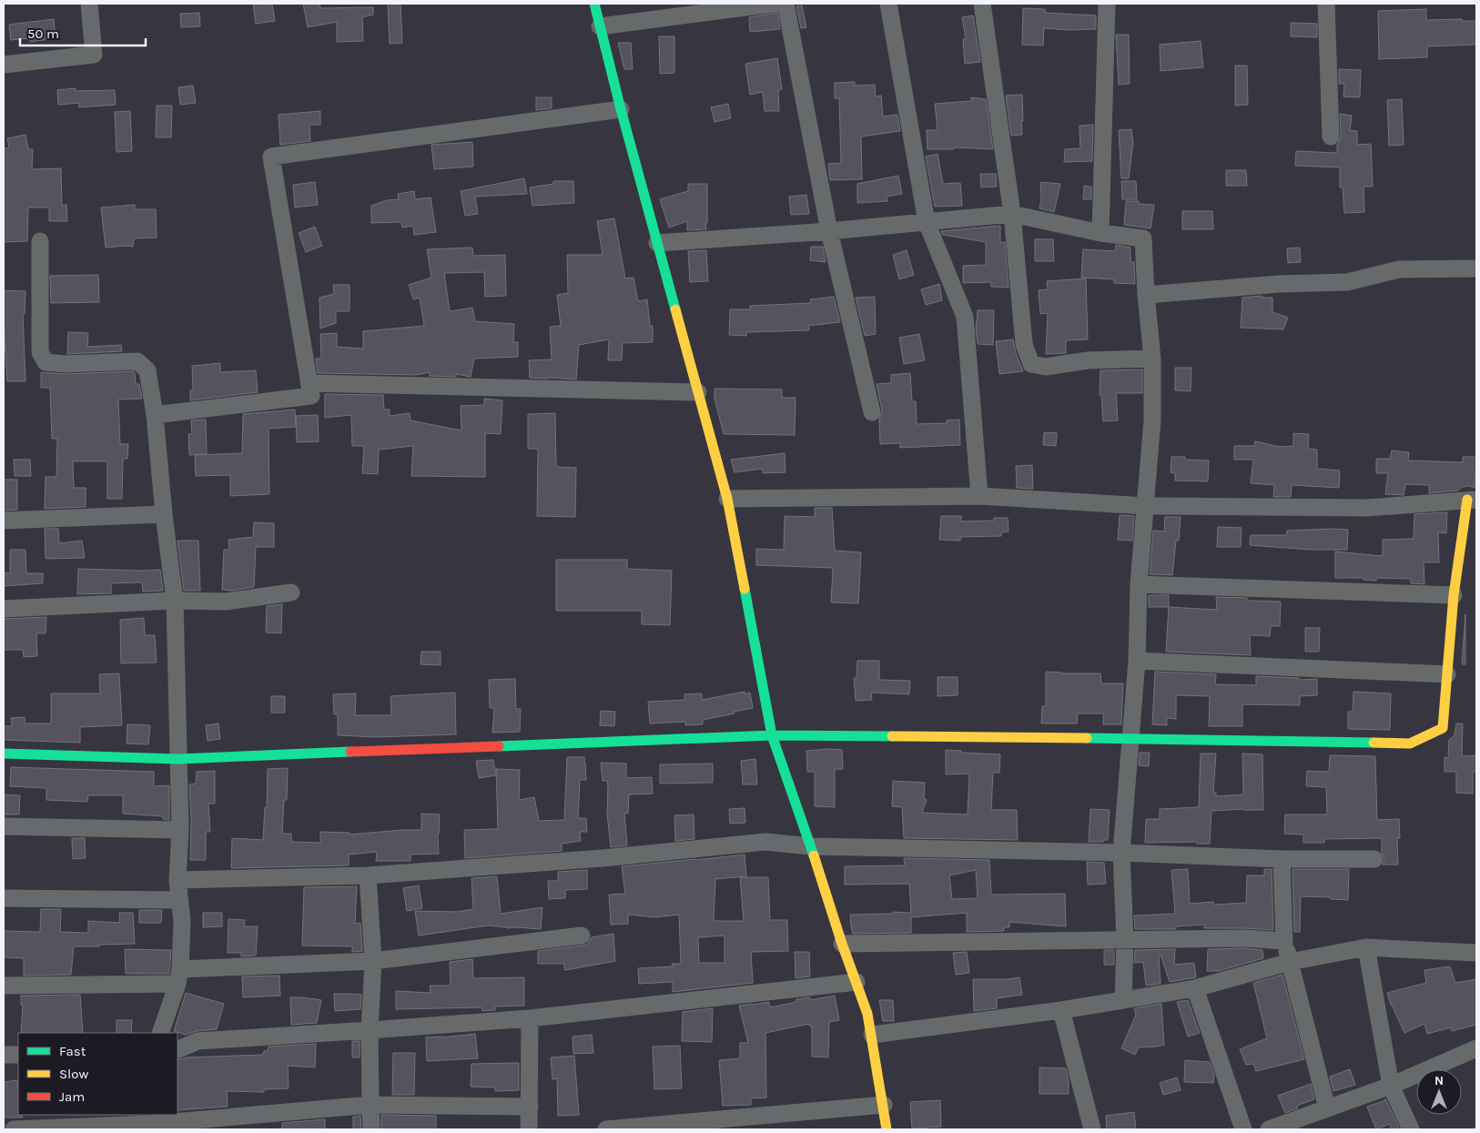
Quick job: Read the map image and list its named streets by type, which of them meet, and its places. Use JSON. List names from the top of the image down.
{
  "legend": ["Fast", "Slow", "Jam"],
  "scale_bar": "50 m",
  "north": "top"
}
